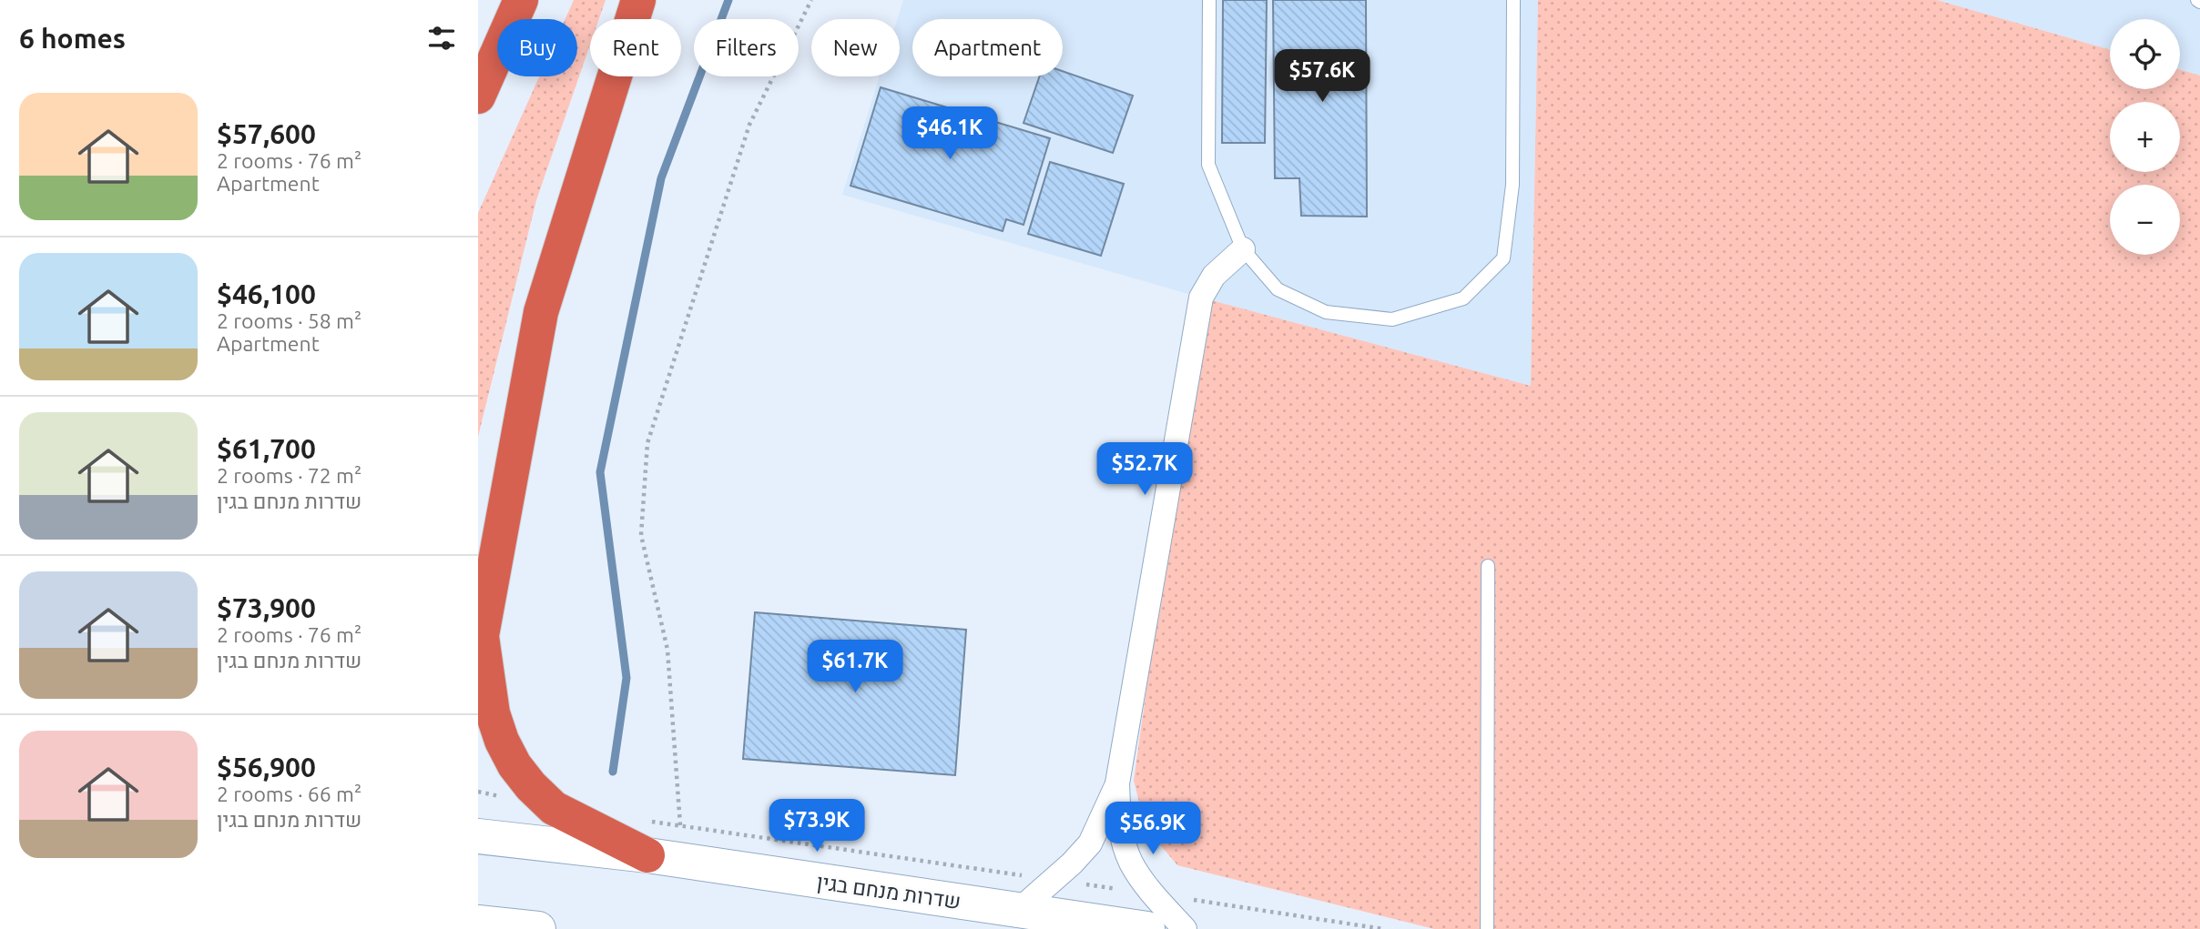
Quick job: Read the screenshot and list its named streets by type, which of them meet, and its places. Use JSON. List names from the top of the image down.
{
  "streets": {
    "main road": ["שדרות מנחם בגין"]
  },
  "page": {
    "heading": "6 homes",
    "map_buttons": ["+", "−"],
    "chip": [
      "Buy",
      "Rent",
      "Filters",
      "New",
      "Apartment"
    ],
    "price": [
      "$57.6K",
      "$46.1K",
      "$52.7K",
      "$61.7K",
      "$73.9K",
      "$56.9K"
    ],
    "list": [
      {
        "name": "$57,600",
        "note": "2 rooms · 76 m² · Apartment"
      },
      {
        "name": "$46,100",
        "note": "2 rooms · 58 m² · Apartment"
      },
      {
        "name": "$61,700",
        "note": "2 rooms · 72 m² · שדרות מנחם בגין"
      },
      {
        "name": "$73,900",
        "note": "2 rooms · 76 m² · שדרות מנחם בגין"
      },
      {
        "name": "$56,900",
        "note": "2 rooms · 66 m² · שדרות מנחם בגין"
      }
    ]
  }
}
